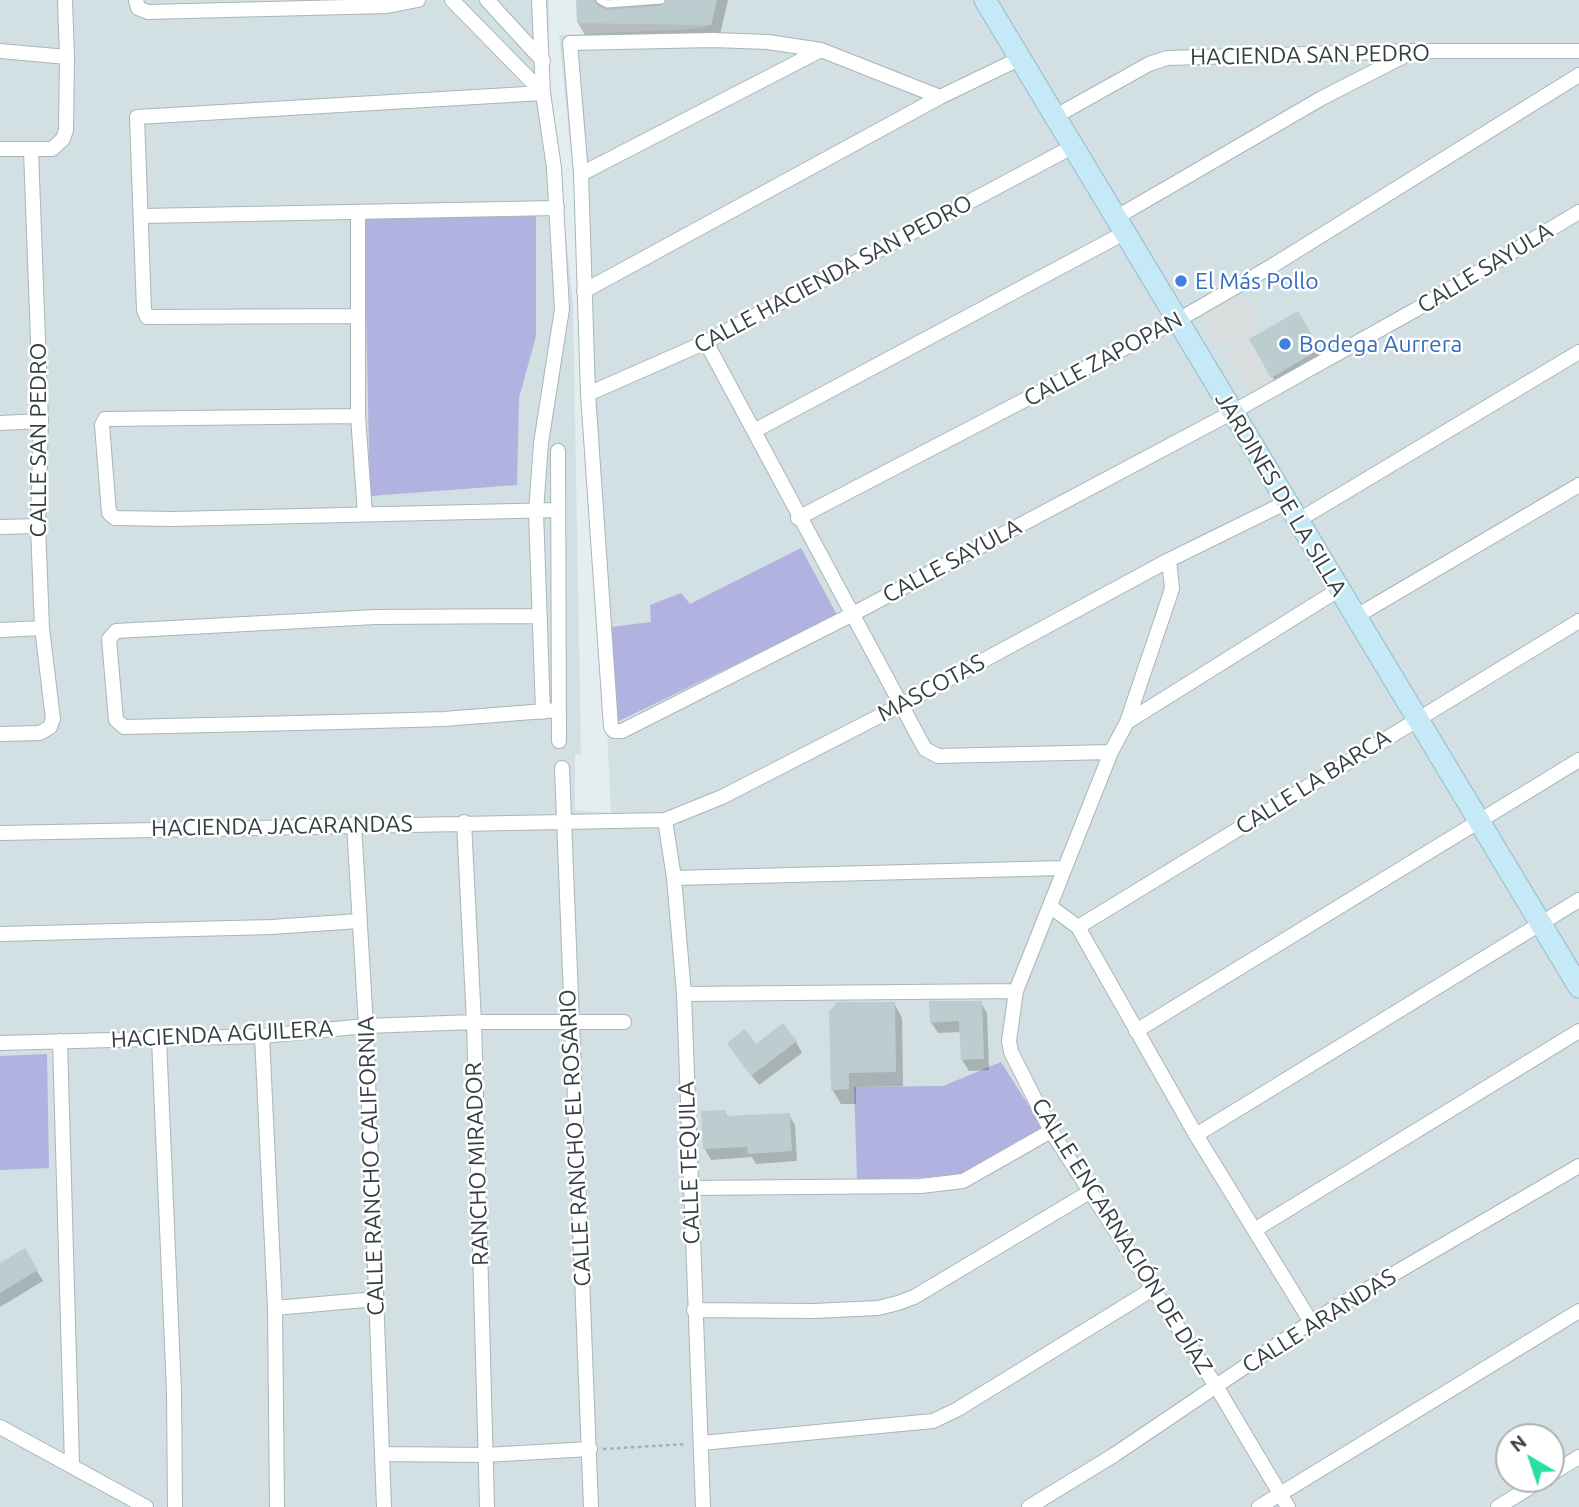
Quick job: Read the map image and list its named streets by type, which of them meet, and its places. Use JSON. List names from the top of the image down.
{
  "streets": {
    "street": [
      "HACIENDA SAN PEDRO",
      "CALLE SAYULA",
      "CALLE HACIENDA SAN PEDRO",
      "CALLE ZAPOPAN",
      "CALLE SAN PEDRO",
      "JARDINES DE LA SILLA",
      "MASCOTAS",
      "CALLE LA BARCA",
      "HACIENDA JACARANDAS",
      "HACIENDA AGUILERA",
      "CALLE RANCHO EL ROSARIO",
      "CALLE TEQUILA",
      "RANCHO MIRADOR",
      "CALLE RANCHO CALIFORNIA",
      "CALLE ENCARNACIÓN DE DÍAZ",
      "CALLE ARANDAS"
    ]
  },
  "crossings": [
    ["HACIENDA SAN PEDRO", "JARDINES DE LA SILLA"],
    ["CALLE SAYULA", "CALLE HACIENDA SAN PEDRO"],
    ["CALLE SAYULA", "JARDINES DE LA SILLA"],
    ["CALLE HACIENDA SAN PEDRO", "JARDINES DE LA SILLA"],
    ["CALLE ZAPOPAN", "JARDINES DE LA SILLA"],
    ["JARDINES DE LA SILLA", "MASCOTAS"],
    ["JARDINES DE LA SILLA", "CALLE LA BARCA"],
    ["MASCOTAS", "HACIENDA JACARANDAS"],
    ["MASCOTAS", "CALLE RANCHO EL ROSARIO"],
    ["MASCOTAS", "CALLE TEQUILA"],
    ["MASCOTAS", "CALLE ENCARNACIÓN DE DÍAZ"],
    ["HACIENDA JACARANDAS", "CALLE RANCHO EL ROSARIO"],
    ["HACIENDA JACARANDAS", "RANCHO MIRADOR"],
    ["HACIENDA JACARANDAS", "CALLE RANCHO CALIFORNIA"],
    ["HACIENDA AGUILERA", "CALLE RANCHO EL ROSARIO"],
    ["HACIENDA AGUILERA", "RANCHO MIRADOR"],
    ["HACIENDA AGUILERA", "CALLE RANCHO CALIFORNIA"],
    ["CALLE ENCARNACIÓN DE DÍAZ", "CALLE ARANDAS"]
  ],
  "places": ["El Más Pollo", "Bodega Aurrera"],
  "north": "top left"
}
